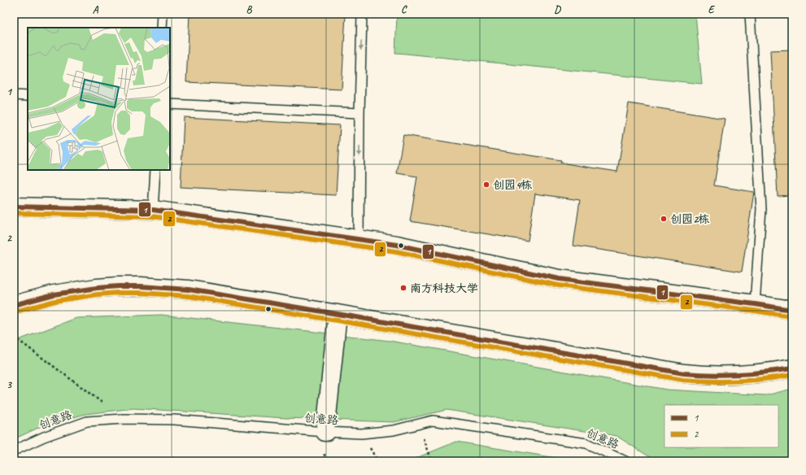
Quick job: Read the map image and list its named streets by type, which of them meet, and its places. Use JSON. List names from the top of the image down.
{
  "streets": {
    "lane": ["创意路"]
  },
  "places": ["创园4栋", "创园2栋", "南方科技大学"],
  "lines": ["transit line 1", "transit line 2"],
  "legend": ["1", "2"],
  "grid": {
    "columns": [
      "A",
      "B",
      "C",
      "D",
      "E"
    ],
    "rows": ["1", "2", "3"]
  }
}
